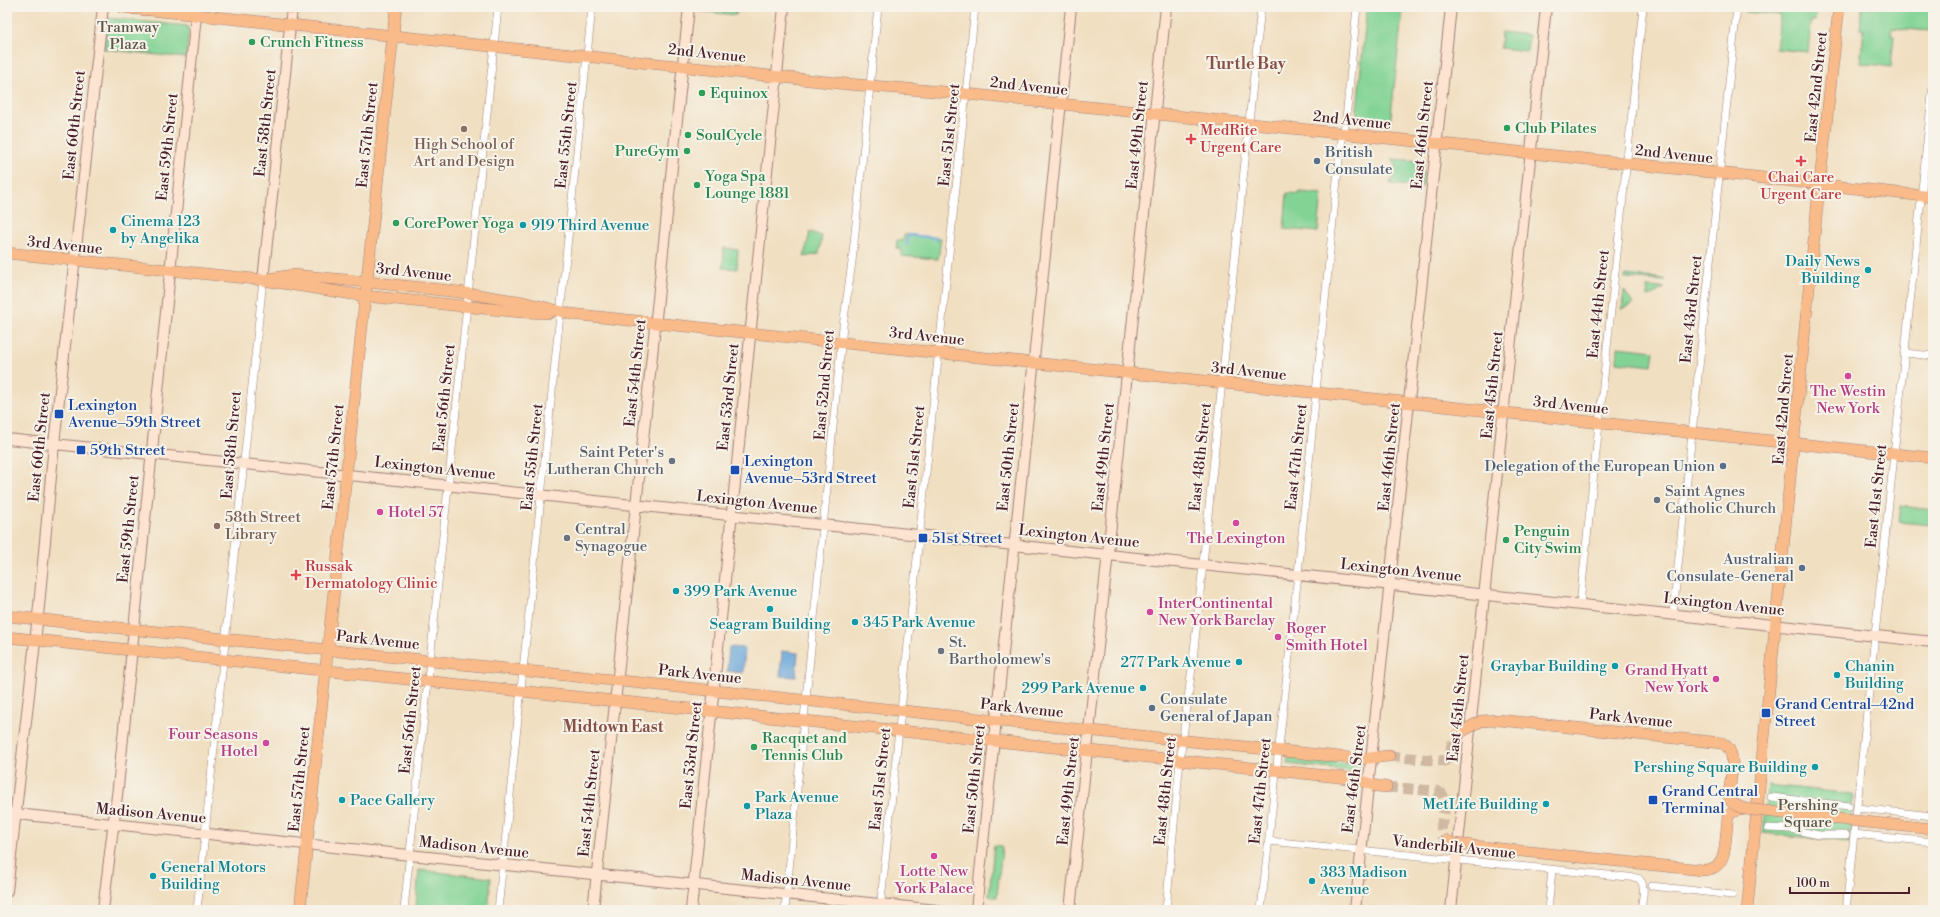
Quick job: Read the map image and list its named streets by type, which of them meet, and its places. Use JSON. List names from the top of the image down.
{
  "streets": {
    "main road": [
      "2nd Avenue",
      "East 42nd Street",
      "East 58th Street",
      "East 60th Street",
      "East 57th Street",
      "East 49th Street",
      "East 46th Street",
      "East 59th Street",
      "3rd Avenue",
      "East 54th Street",
      "East 45th Street",
      "East 53rd Street",
      "East 50th Street",
      "Lexington Avenue",
      "Park Avenue",
      "Madison Avenue"
    ],
    "street": [
      "East 55th Street",
      "East 51st Street",
      "East 44th Street",
      "East 43rd Street",
      "East 52nd Street",
      "East 56th Street",
      "East 48th Street",
      "East 47th Street",
      "East 41st Street",
      "Vanderbilt Avenue"
    ]
  },
  "crossings": [
    ["2nd Avenue", "East 42nd Street"],
    ["2nd Avenue", "East 58th Street"],
    ["2nd Avenue", "East 57th Street"],
    ["2nd Avenue", "East 55th Street"],
    ["2nd Avenue", "East 51st Street"],
    ["2nd Avenue", "East 49th Street"],
    ["2nd Avenue", "East 46th Street"],
    ["2nd Avenue", "East 59th Street"],
    ["2nd Avenue", "East 44th Street"],
    ["2nd Avenue", "East 43rd Street"],
    ["2nd Avenue", "East 54th Street"],
    ["2nd Avenue", "East 52nd Street"],
    ["2nd Avenue", "East 45th Street"],
    ["2nd Avenue", "East 53rd Street"],
    ["2nd Avenue", "East 56th Street"],
    ["2nd Avenue", "East 50th Street"],
    ["2nd Avenue", "East 48th Street"],
    ["2nd Avenue", "East 47th Street"],
    ["2nd Avenue", "East 41st Street"],
    ["East 42nd Street", "3rd Avenue"],
    ["East 42nd Street", "Lexington Avenue"],
    ["East 58th Street", "3rd Avenue"],
    ["East 58th Street", "Lexington Avenue"],
    ["East 58th Street", "Park Avenue"],
    ["East 58th Street", "Madison Avenue"],
    ["East 60th Street", "3rd Avenue"],
    ["East 60th Street", "Lexington Avenue"],
    ["East 60th Street", "Park Avenue"],
    ["East 60th Street", "Madison Avenue"],
    ["East 57th Street", "3rd Avenue"],
    ["East 57th Street", "Lexington Avenue"],
    ["East 57th Street", "Park Avenue"],
    ["East 57th Street", "Madison Avenue"],
    ["East 55th Street", "3rd Avenue"],
    ["East 55th Street", "Lexington Avenue"],
    ["East 55th Street", "Park Avenue"],
    ["East 55th Street", "Madison Avenue"],
    ["East 51st Street", "3rd Avenue"],
    ["East 51st Street", "Lexington Avenue"],
    ["East 51st Street", "Park Avenue"],
    ["East 51st Street", "Madison Avenue"],
    ["East 49th Street", "3rd Avenue"],
    ["East 49th Street", "Lexington Avenue"],
    ["East 49th Street", "Park Avenue"],
    ["East 46th Street", "3rd Avenue"],
    ["East 46th Street", "Lexington Avenue"],
    ["East 46th Street", "Park Avenue"],
    ["East 46th Street", "Vanderbilt Avenue"],
    ["East 59th Street", "3rd Avenue"],
    ["East 59th Street", "Lexington Avenue"],
    ["East 59th Street", "Park Avenue"],
    ["East 59th Street", "Madison Avenue"],
    ["3rd Avenue", "East 44th Street"],
    ["3rd Avenue", "East 43rd Street"],
    ["3rd Avenue", "East 54th Street"],
    ["3rd Avenue", "East 52nd Street"],
    ["3rd Avenue", "East 45th Street"],
    ["3rd Avenue", "East 53rd Street"],
    ["3rd Avenue", "East 56th Street"],
    ["3rd Avenue", "East 50th Street"],
    ["3rd Avenue", "East 48th Street"],
    ["3rd Avenue", "East 47th Street"],
    ["3rd Avenue", "East 41st Street"],
    ["East 44th Street", "Lexington Avenue"],
    ["East 43rd Street", "Lexington Avenue"],
    ["East 54th Street", "Lexington Avenue"],
    ["East 54th Street", "Park Avenue"],
    ["East 54th Street", "Madison Avenue"],
    ["East 52nd Street", "Lexington Avenue"],
    ["East 52nd Street", "Park Avenue"],
    ["East 52nd Street", "Madison Avenue"],
    ["East 45th Street", "Lexington Avenue"],
    ["East 45th Street", "Vanderbilt Avenue"],
    ["East 53rd Street", "Lexington Avenue"],
    ["East 53rd Street", "Park Avenue"],
    ["East 53rd Street", "Madison Avenue"],
    ["East 56th Street", "Lexington Avenue"],
    ["East 56th Street", "Park Avenue"],
    ["East 56th Street", "Madison Avenue"],
    ["East 50th Street", "Lexington Avenue"],
    ["East 50th Street", "Park Avenue"],
    ["East 48th Street", "Lexington Avenue"],
    ["East 48th Street", "Park Avenue"],
    ["East 47th Street", "Lexington Avenue"],
    ["East 47th Street", "Park Avenue"],
    ["East 47th Street", "Vanderbilt Avenue"],
    ["Lexington Avenue", "East 41st Street"]
  ],
  "districts": ["Turtle Bay", "Midtown East"],
  "parks": ["Tramway Plaza", "Pershing Square"],
  "places": {
    "other": [
      "Crunch Fitness",
      "Equinox",
      "Club Pilates",
      "High School of Art and Design",
      "SoulCycle",
      "PureGym",
      "British Consulate",
      "Yoga Spa Lounge 1881",
      "CorePower Yoga",
      "919 Third Avenue",
      "Cinema 123 by Angelika",
      "Daily News Building",
      "The Westin New York",
      "Saint Peter's Lutheran Church",
      "Delegation of the European Union",
      "Saint Agnes Catholic Church",
      "Hotel 57",
      "The Lexington",
      "58th Street Library",
      "Central Synagogue",
      "Penguin City Swim",
      "Australian Consulate-General",
      "399 Park Avenue",
      "Seagram Building",
      "InterContinental New York Barclay",
      "345 Park Avenue",
      "Roger Smith Hotel",
      "St. Bartholomew's",
      "277 Park Avenue",
      "Graybar Building",
      "Chanin Building",
      "Grand Hyatt New York",
      "299 Park Avenue",
      "Consulate General of Japan",
      "Four Seasons Hotel",
      "Racquet and Tennis Club",
      "Pershing Square Building",
      "Pace Gallery",
      "MetLife Building",
      "Park Avenue Plaza",
      "Lotte New York Palace",
      "General Motors Building",
      "383 Madison Avenue"
    ],
    "health": ["MedRite Urgent Care", "Chai Care Urgent Care", "Russak Dermatology Clinic"],
    "transit": [
      "Lexington Avenue–59th Street",
      "59th Street",
      "Lexington Avenue–53rd Street",
      "51st Street",
      "Grand Central–42nd Street",
      "Grand Central Terminal"
    ]
  },
  "scale_bar": "100 m"
}
